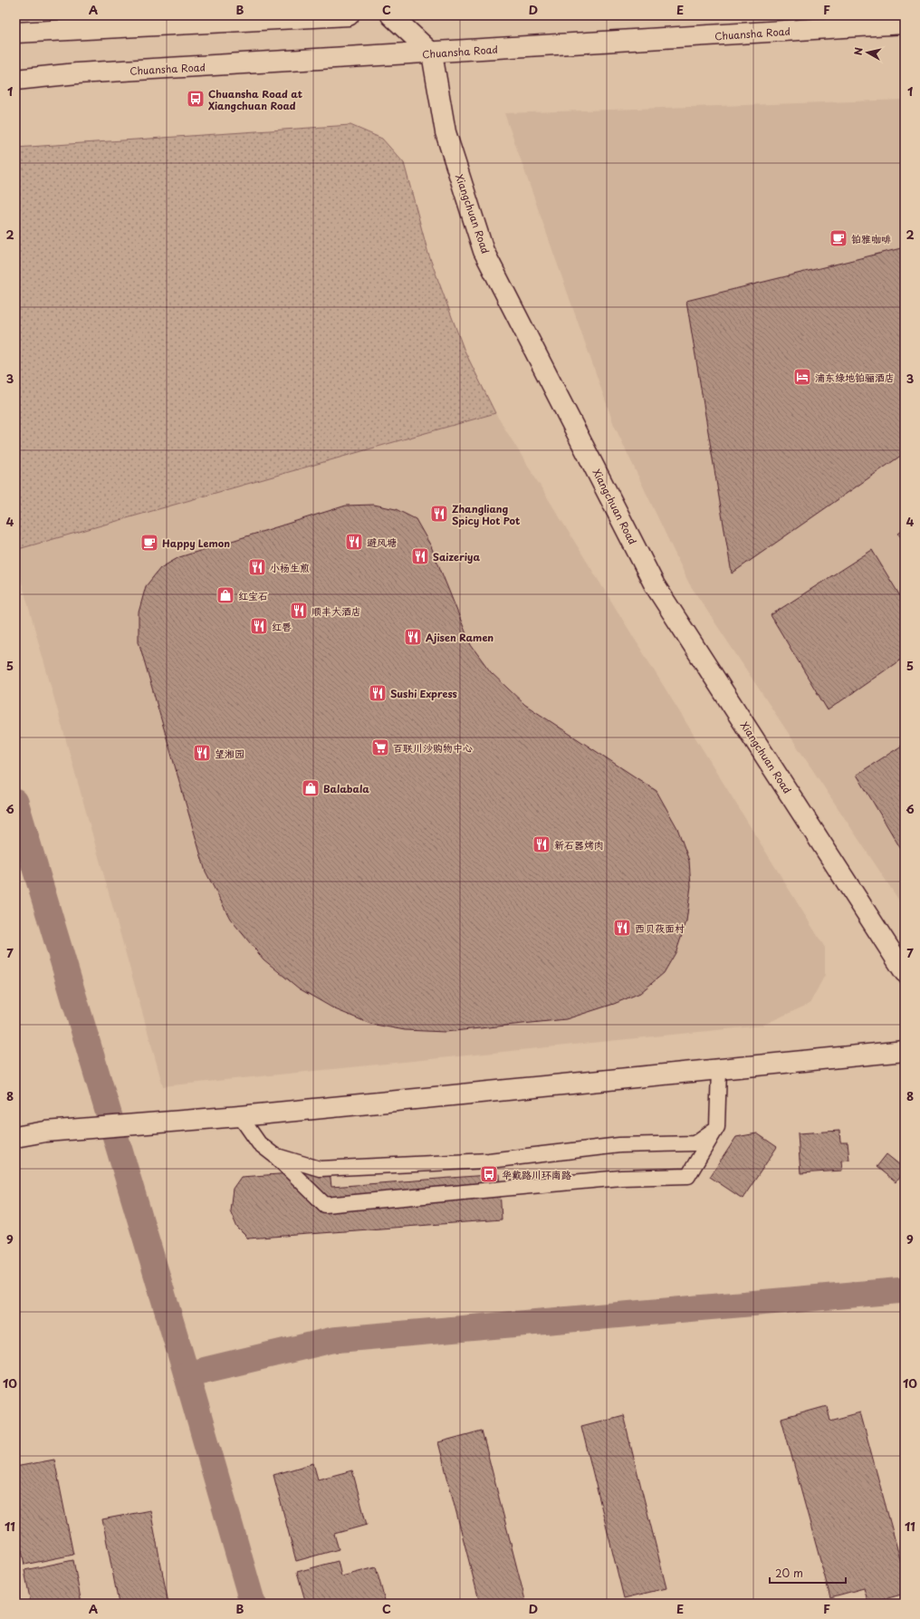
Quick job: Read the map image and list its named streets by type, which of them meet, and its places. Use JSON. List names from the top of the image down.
{
  "streets": {
    "street": ["Chuansha Road", "Xiangchuan Road"]
  },
  "crossings": [
    ["Chuansha Road", "Xiangchuan Road"]
  ],
  "places": {
    "bus stop": ["Chuansha Road at Xiangchuan Road", "华戴路川环南路"],
    "cafe": ["铂雅咖啡", "Happy Lemon"],
    "hotel": ["浦东绿地铂骊酒店"],
    "restaurant": [
      "Zhangliang Spicy Hot Pot",
      "避风塘",
      "Saizeriya",
      "小杨生煎",
      "顺丰大酒店",
      "红唇",
      "Ajisen Ramen",
      "Sushi Express",
      "望湘园",
      "新石器烤肉",
      "西贝莜面村"
    ],
    "shop": ["红宝石", "Balabala"],
    "supermarket": ["百联川沙购物中心"]
  },
  "scale_bar": "20 m",
  "north": "left",
  "grid": {
    "columns": [
      "A",
      "B",
      "C",
      "D",
      "E",
      "F"
    ],
    "rows": [
      "1",
      "2",
      "3",
      "4",
      "5",
      "6",
      "7",
      "8",
      "9",
      "10",
      "11"
    ]
  }
}
